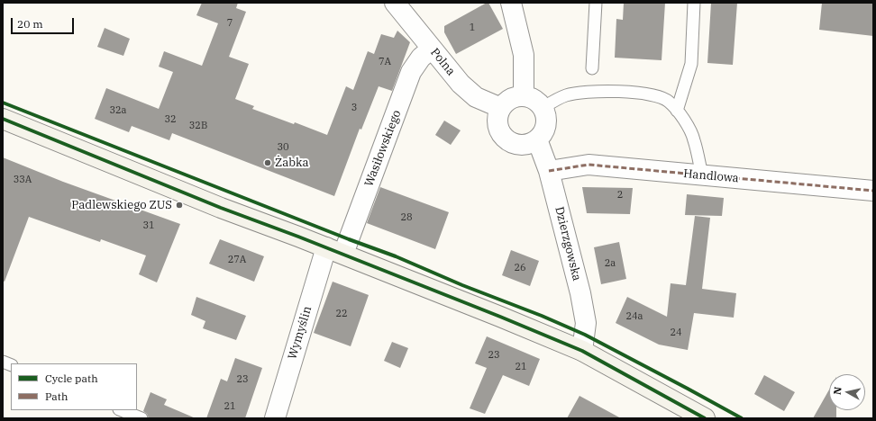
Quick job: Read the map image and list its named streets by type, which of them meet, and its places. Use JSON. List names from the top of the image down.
{
  "streets": {
    "street": [
      "Polna",
      "Wasiłowskiego",
      "Handlowa",
      "Dzierzgowska",
      "Wymyślin"
    ]
  },
  "crossings": [
    ["Polna", "Wasiłowskiego"],
    ["Polna", "Dzierzgowska"],
    ["Wasiłowskiego", "Wymyślin"],
    ["Handlowa", "Dzierzgowska"]
  ],
  "places": ["Żabka", "Padlewskiego ZUS"],
  "house_numbers": [
    "7",
    "1",
    "7A",
    "3",
    "32a",
    "32",
    "32B",
    "30",
    "33A",
    "2",
    "28",
    "31",
    "27A",
    "2a",
    "26",
    "22",
    "24a",
    "24",
    "23",
    "21",
    "23",
    "21"
  ],
  "legend": ["Cycle path", "Path"],
  "scale_bar": "20 m",
  "north": "left"
}
